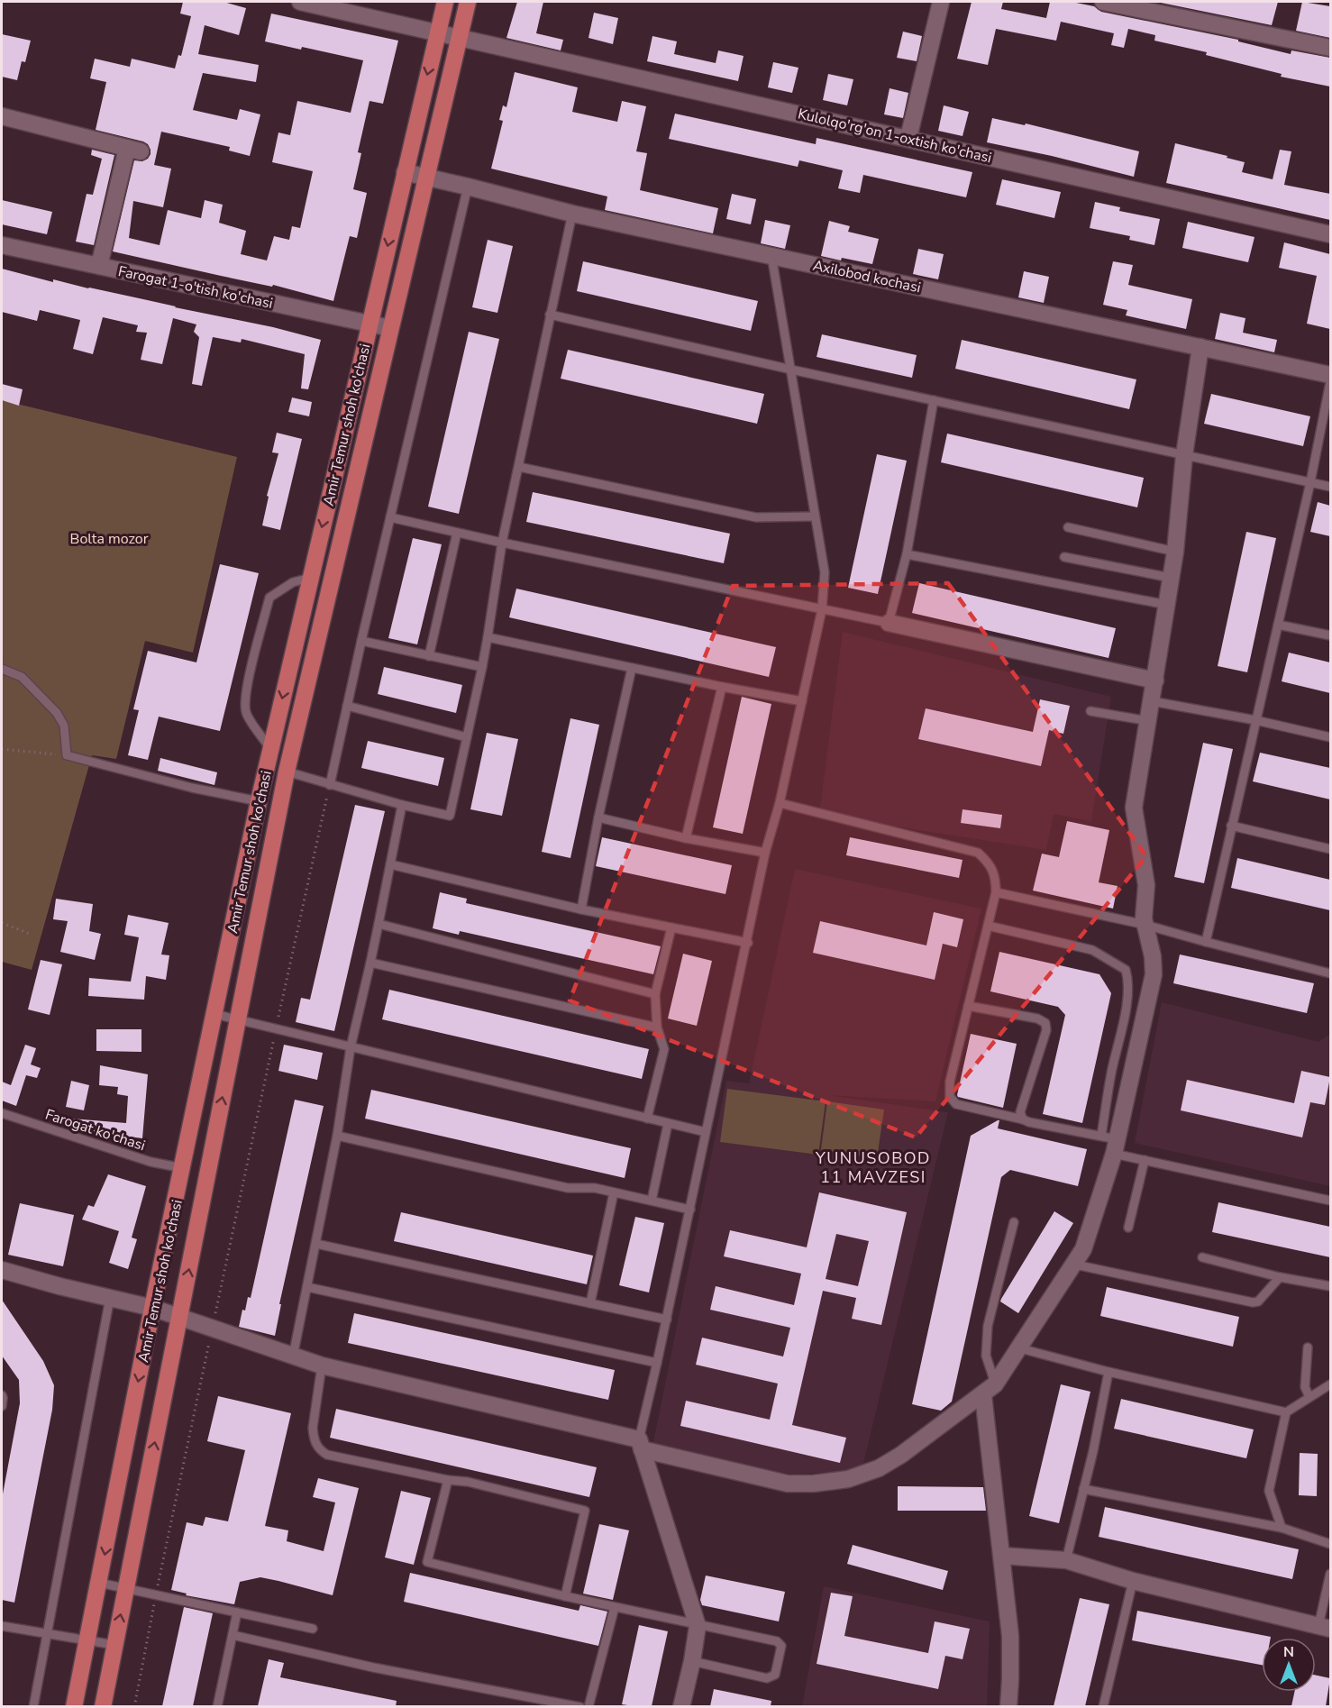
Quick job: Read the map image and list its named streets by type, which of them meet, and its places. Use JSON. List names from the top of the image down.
{
  "streets": {
    "main road": ["Amir Temur shoh ko'chasi"],
    "street": ["Kulolqo'rg'on 1-oxtish ko'chasi", "Axilobod kochasi", "Farogat 1-o'tish ko'chasi"],
    "lane": ["Farogat ko'chasi"]
  },
  "crossings": [
    ["Kulolqo'rg'on 1-oxtish ko'chasi", "Amir Temur shoh ko'chasi"],
    ["Axilobod kochasi", "Amir Temur shoh ko'chasi"],
    ["Farogat 1-o'tish ko'chasi", "Amir Temur shoh ko'chasi"],
    ["Amir Temur shoh ko'chasi", "Farogat ko'chasi"]
  ],
  "districts": ["YUNUSOBOD 11 MAVZESI"],
  "parks": ["Bolta mozor"],
  "north": "top"
}
